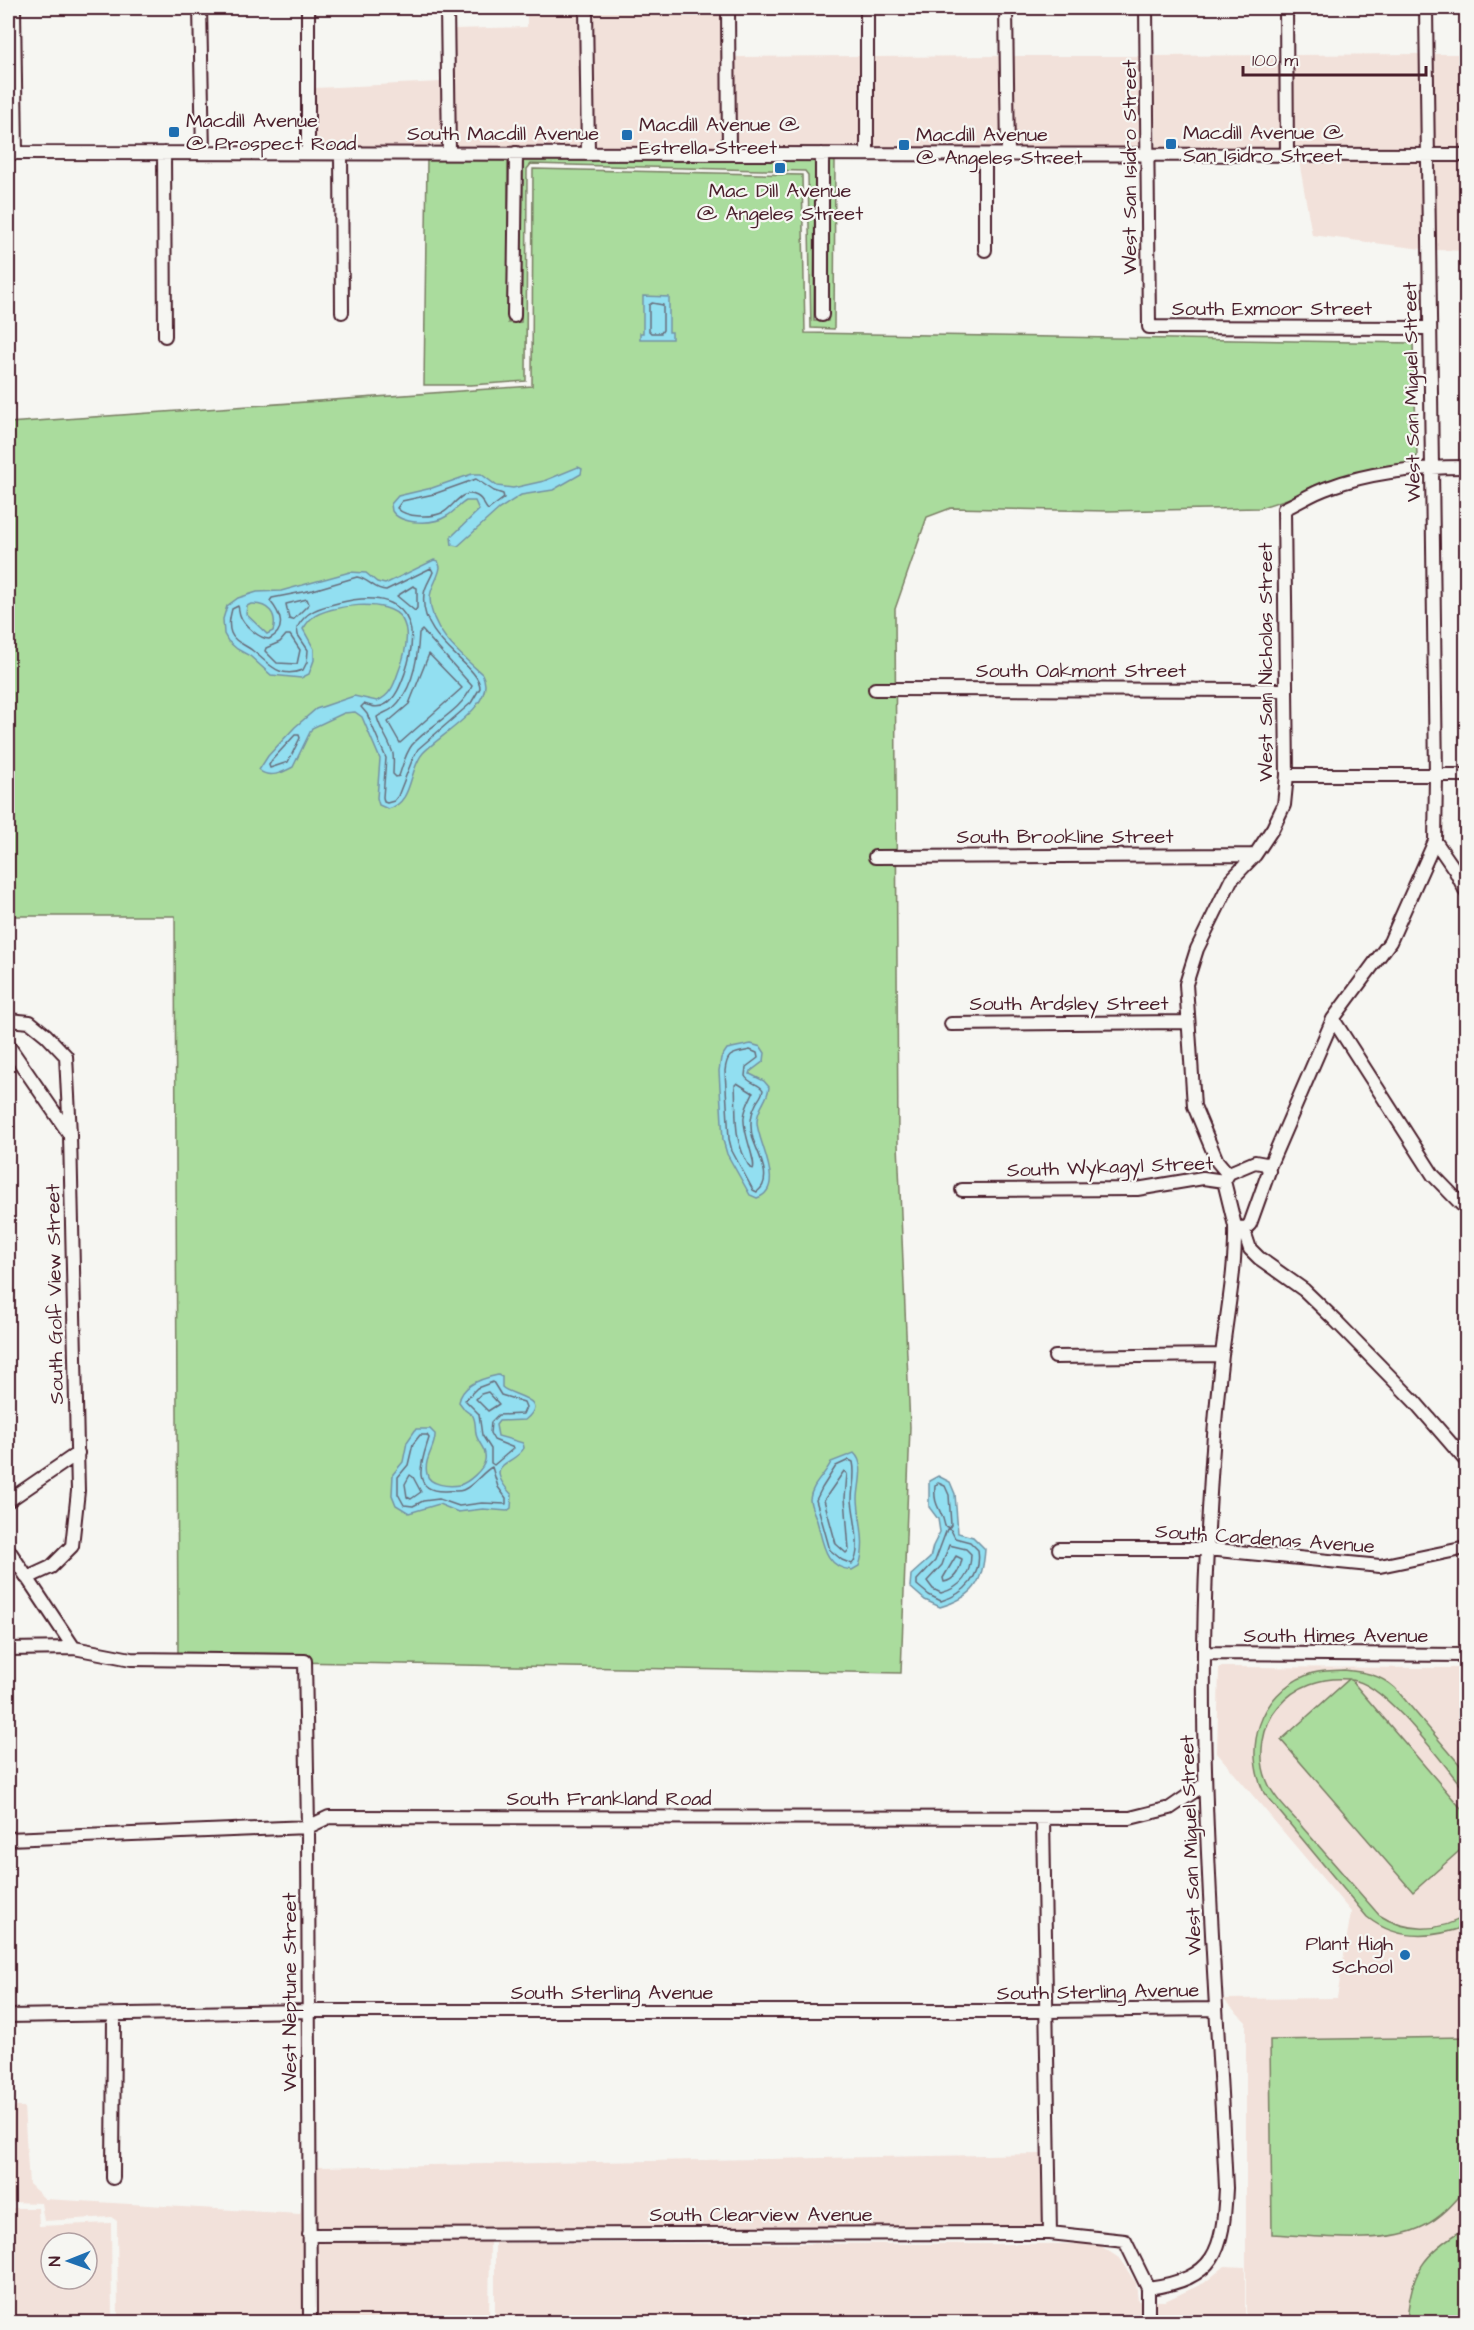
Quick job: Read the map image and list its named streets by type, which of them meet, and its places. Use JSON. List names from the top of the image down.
{
  "streets": {
    "street": [
      "South Macdill Avenue",
      "West San Isidro Street",
      "South Exmoor Street",
      "West San Miguel Street",
      "West San Nicholas Street",
      "South Oakmont Street",
      "South Brookline Street",
      "South Ardsley Street",
      "South Wykagyl Street",
      "South Golf View Street",
      "South Cardenas Avenue",
      "South Himes Avenue",
      "South Frankland Road",
      "South Sterling Avenue",
      "West Neptune Street",
      "South Clearview Avenue"
    ]
  },
  "crossings": [
    ["South Macdill Avenue", "West San Isidro Street"],
    ["South Macdill Avenue", "West San Miguel Street"],
    ["West San Isidro Street", "South Exmoor Street"],
    ["South Exmoor Street", "West San Miguel Street"],
    ["West San Miguel Street", "West San Nicholas Street"],
    ["West San Miguel Street", "South Cardenas Avenue"],
    ["West San Miguel Street", "South Himes Avenue"],
    ["West San Miguel Street", "South Frankland Road"],
    ["West San Miguel Street", "South Sterling Avenue"],
    ["West San Miguel Street", "South Clearview Avenue"],
    ["West San Nicholas Street", "South Oakmont Street"],
    ["West San Nicholas Street", "South Brookline Street"],
    ["West San Nicholas Street", "South Ardsley Street"],
    ["West San Nicholas Street", "South Wykagyl Street"],
    ["South Frankland Road", "West Neptune Street"],
    ["South Sterling Avenue", "West Neptune Street"],
    ["West Neptune Street", "South Clearview Avenue"]
  ],
  "places": {
    "transit": [
      "Macdill Avenue @ Prospect Road",
      "Macdill Avenue @ Estrella Street",
      "Macdill Avenue @ San Isidro Street",
      "Macdill Avenue @ Angeles Street",
      "Mac Dill Avenue @ Angeles Street"
    ],
    "other": ["Plant High School"]
  },
  "scale_bar": "100 m",
  "north": "left"
}
